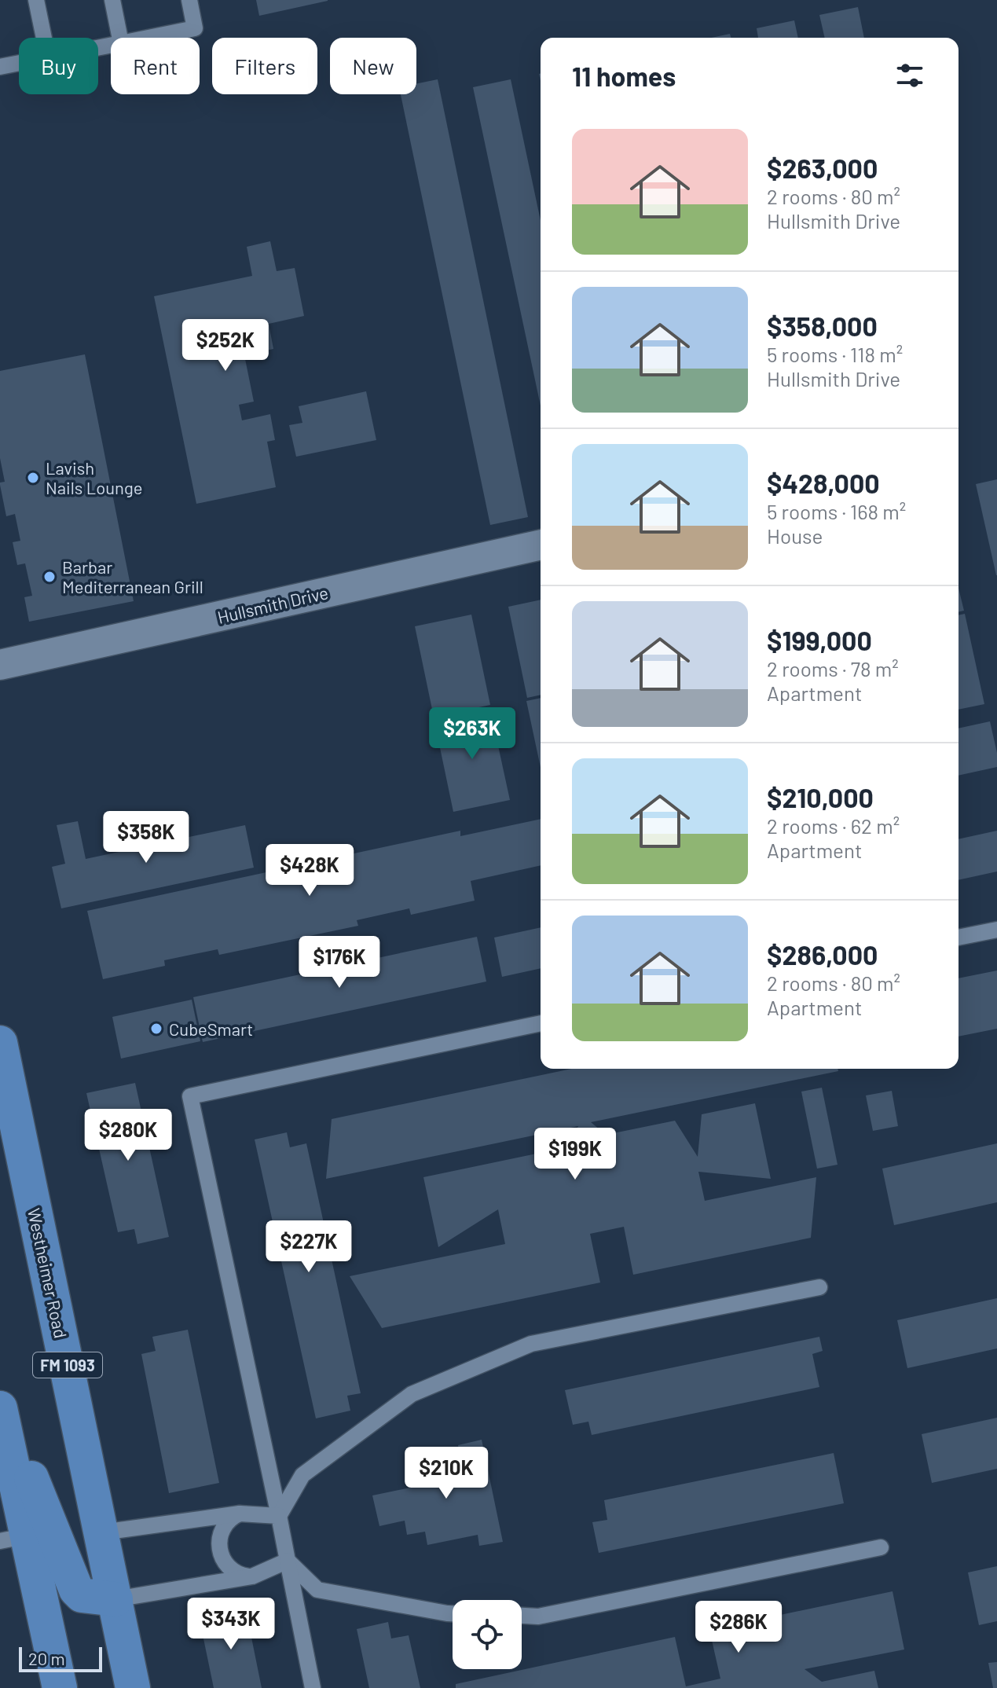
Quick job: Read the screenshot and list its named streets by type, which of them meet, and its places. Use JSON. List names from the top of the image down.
{
  "streets": {
    "main road": ["Westheimer Road", "FM 1093"],
    "street": ["Hullsmith Drive"]
  },
  "places": ["Lavish Nails Lounge", "Barbar Mediterranean Grill", "CubeSmart"],
  "scale_bar": "20 m",
  "page": {
    "chip": [
      "Buy",
      "Rent",
      "Filters",
      "New"
    ],
    "heading": "11 homes",
    "list": [
      {
        "name": "$263,000",
        "note": "2 rooms · 80 m² · Hullsmith Drive"
      },
      {
        "name": "$358,000",
        "note": "5 rooms · 118 m² · Hullsmith Drive"
      },
      {
        "name": "$428,000",
        "note": "5 rooms · 168 m² · House"
      },
      {
        "name": "$199,000",
        "note": "2 rooms · 78 m² · Apartment"
      },
      {
        "name": "$210,000",
        "note": "2 rooms · 62 m² · Apartment"
      },
      {
        "name": "$286,000",
        "note": "2 rooms · 80 m² · Apartment"
      }
    ],
    "price": [
      "$252K",
      "$263K",
      "$358K",
      "$428K",
      "$176K",
      "$280K",
      "$199K",
      "$227K",
      "$210K",
      "$343K",
      "$286K"
    ],
    "scale": "20 m"
  }
}
